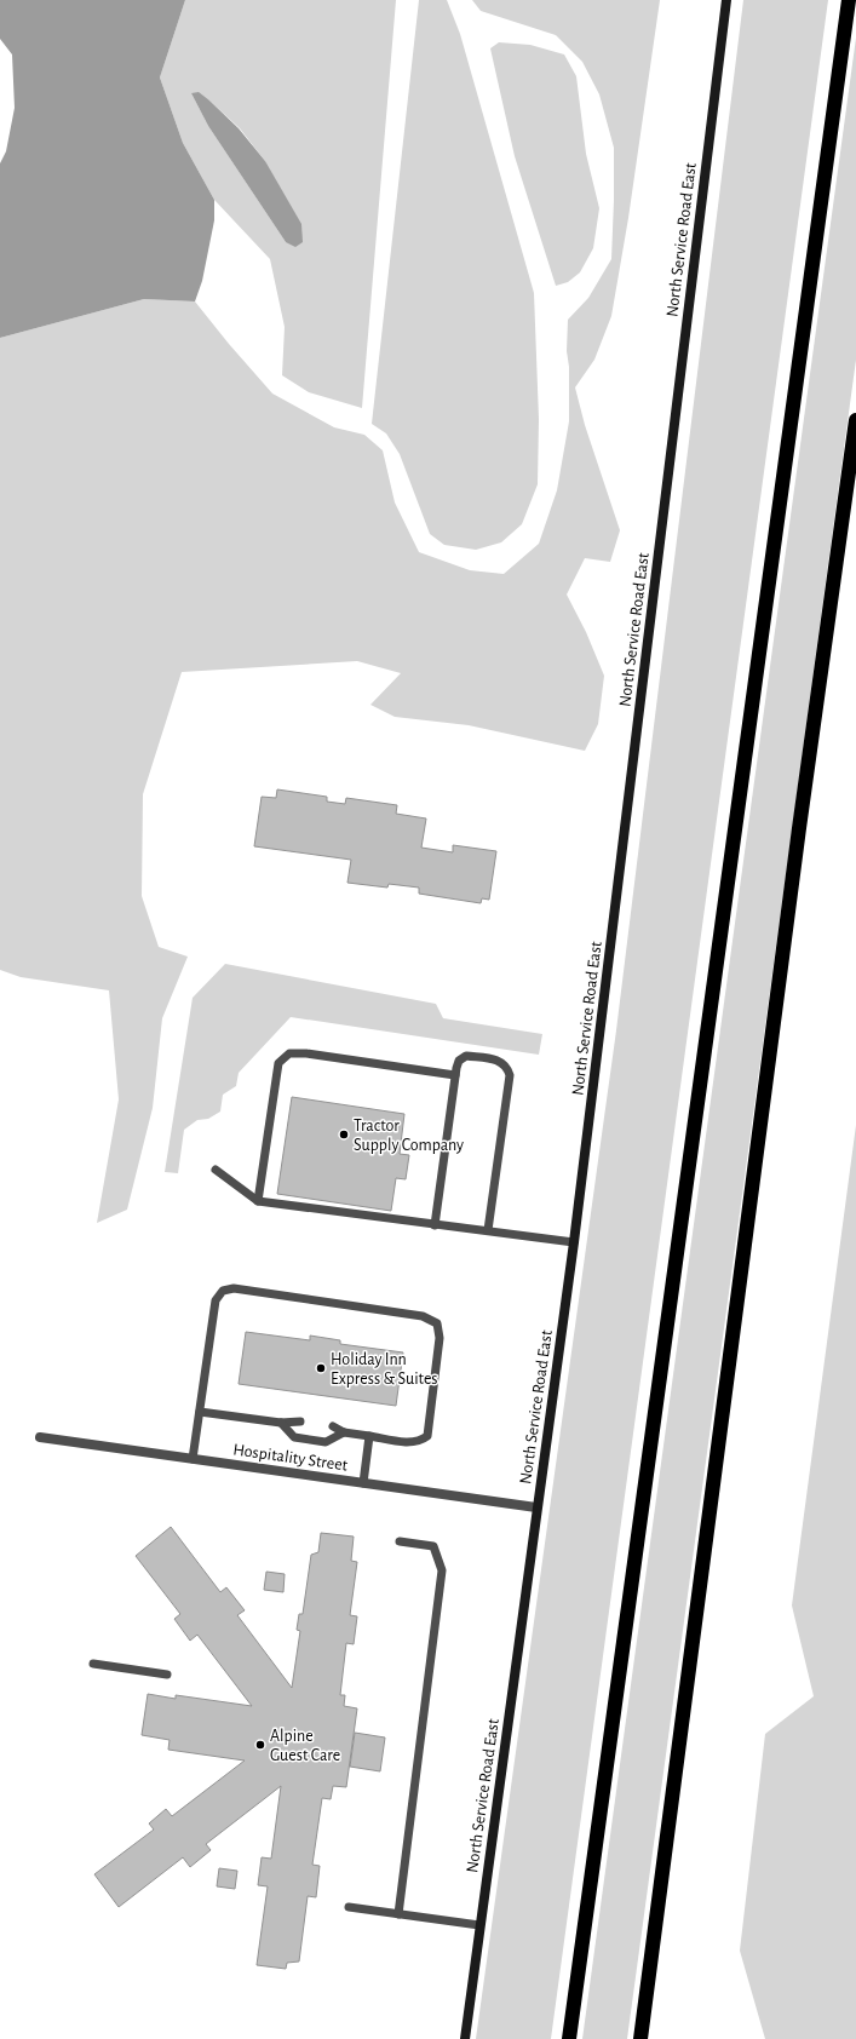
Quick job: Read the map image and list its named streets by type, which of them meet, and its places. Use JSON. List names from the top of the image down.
{
  "streets": {
    "street": ["North Service Road East", "Hospitality Street"]
  },
  "crossings": [
    ["North Service Road East", "Hospitality Street"]
  ],
  "places": ["Tractor Supply Company", "Holiday Inn Express & Suites", "Alpine Guest Care"]
}
